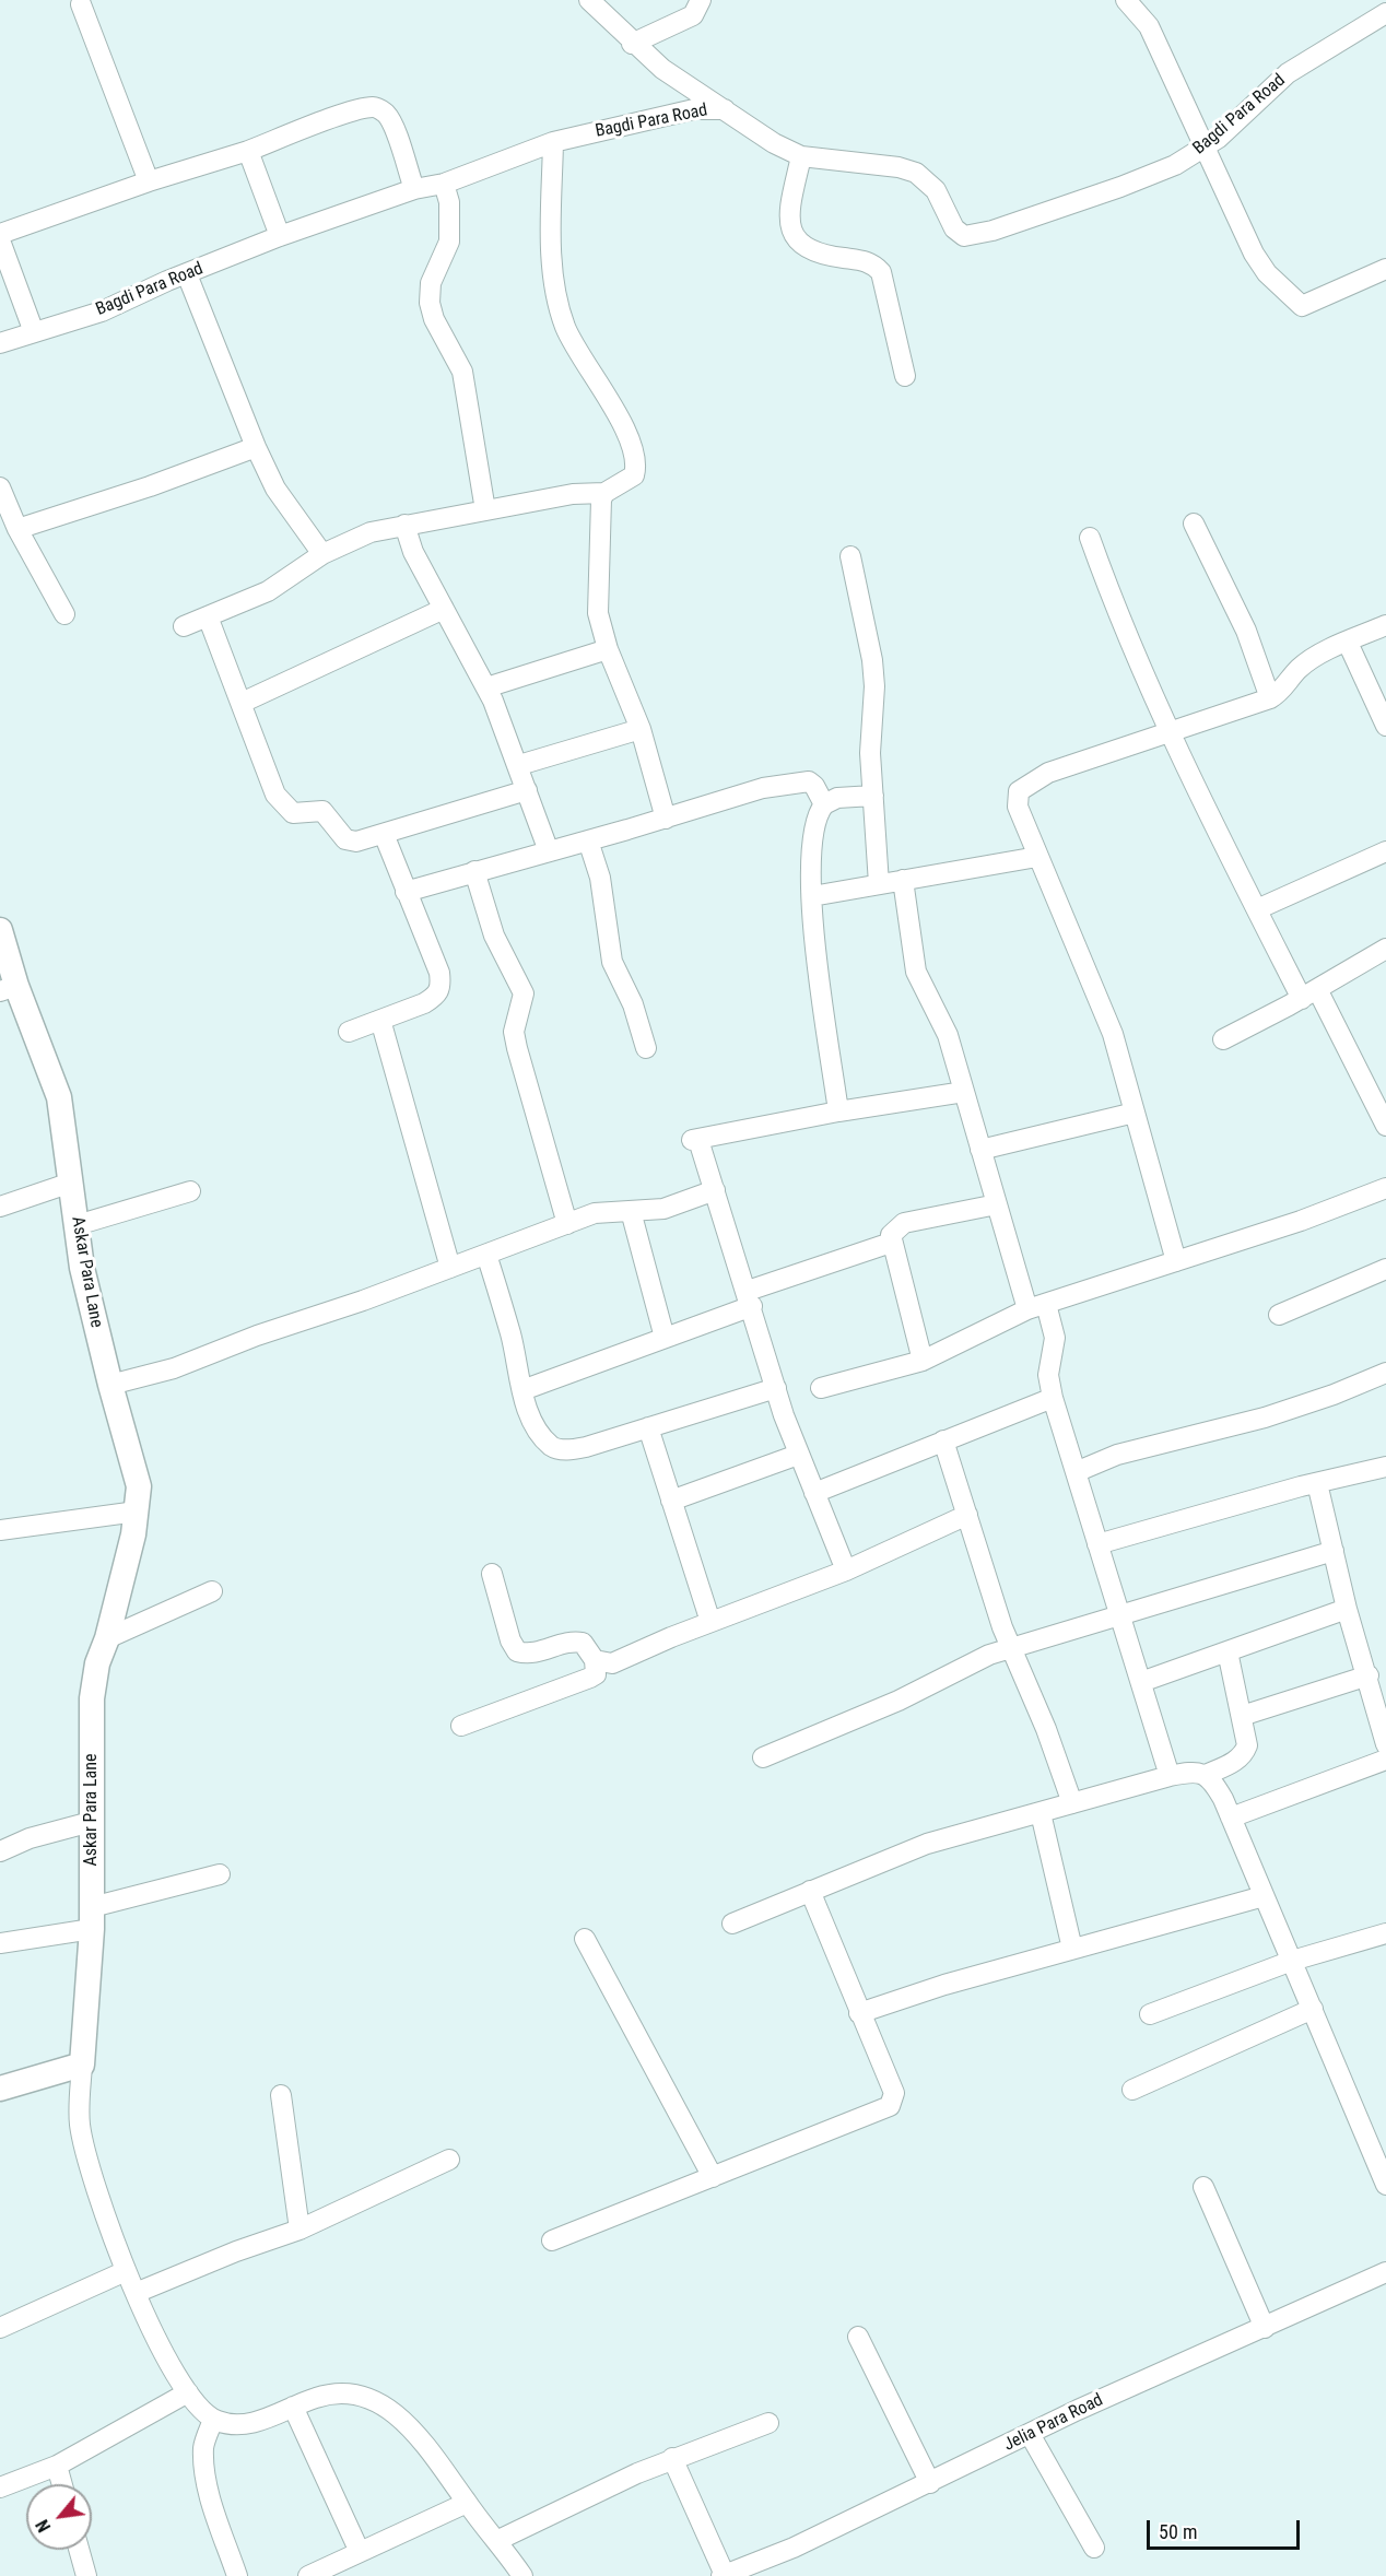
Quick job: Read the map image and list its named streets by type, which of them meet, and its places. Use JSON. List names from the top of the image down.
{
  "streets": {
    "street": ["Bagdi Para Road", "Askar Para Lane", "Jelia Para Road"]
  },
  "scale_bar": "50 m",
  "north": "bottom left"
}
